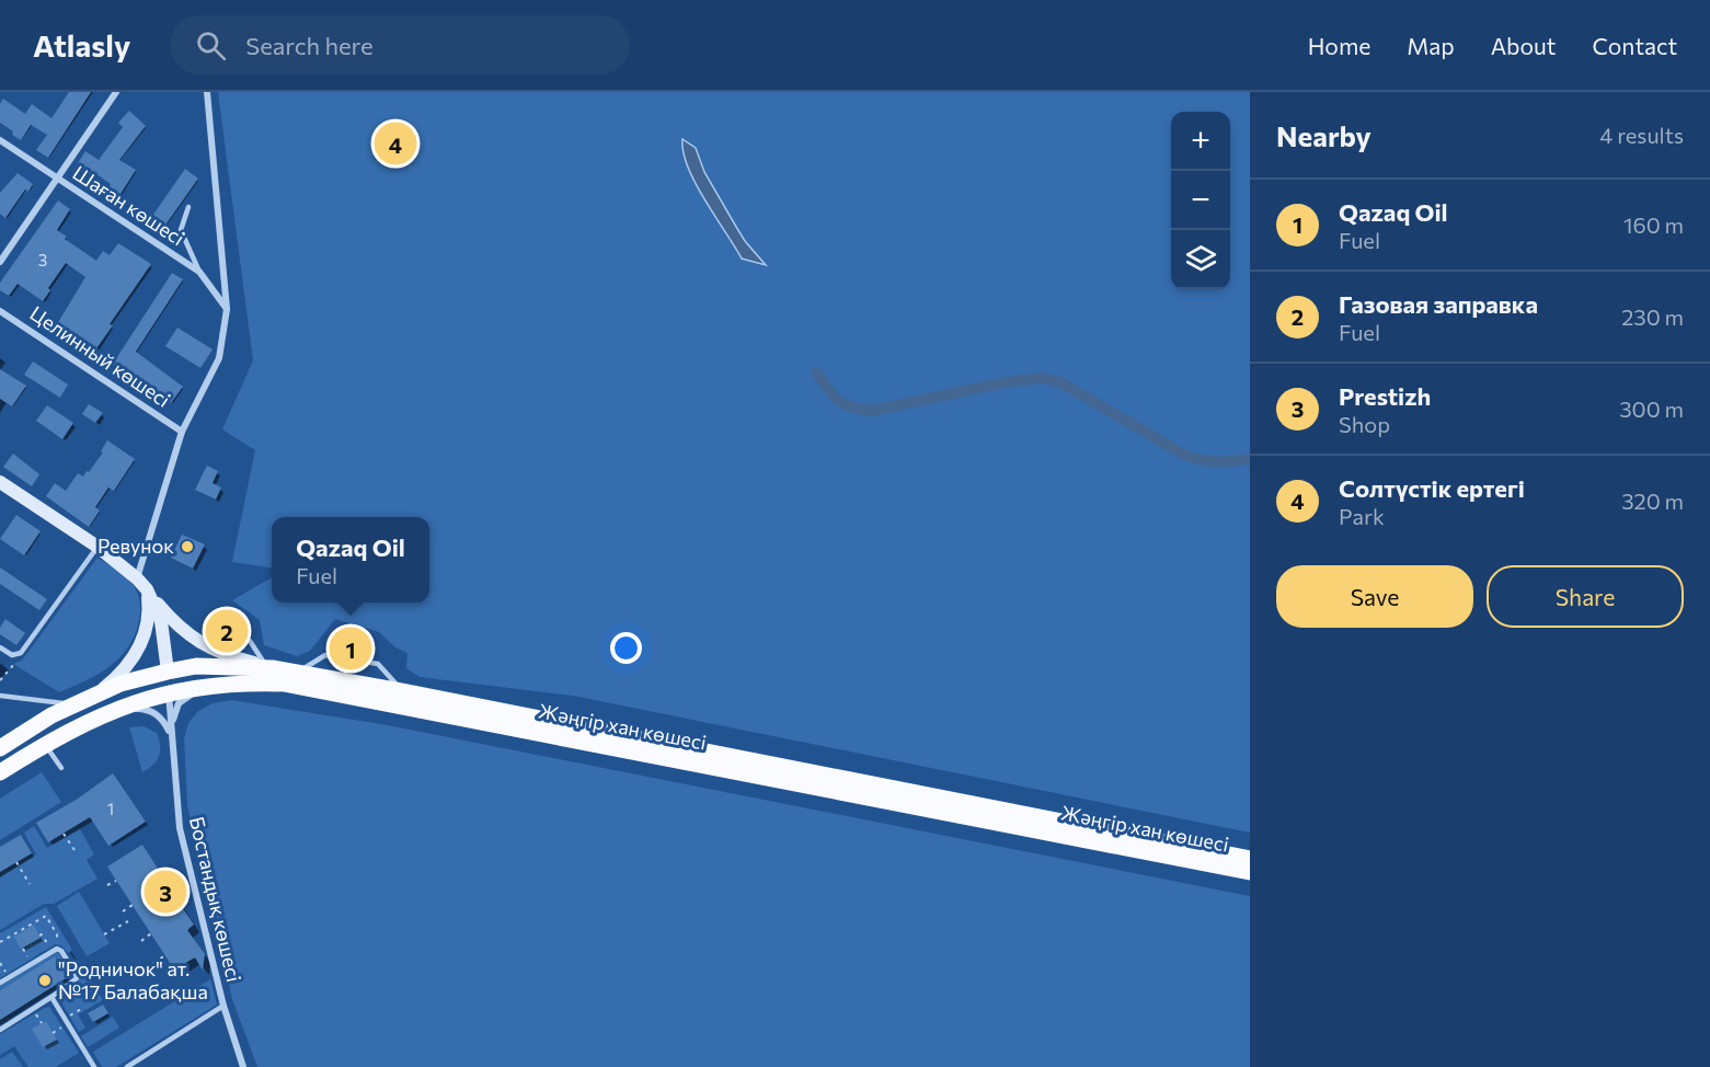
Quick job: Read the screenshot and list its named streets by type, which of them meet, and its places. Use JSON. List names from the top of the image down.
{
  "streets": {
    "main road": ["Жәңгір хан көшесі"],
    "street": ["Шаған көшесі", "Целинный көшесі", "Бостандық көшесі"]
  },
  "places": ["Ревунок", "\"Родничок\" ат. №17 Балабақша"],
  "house_numbers": ["3", "1"],
  "page": {
    "header": "Atlasly",
    "search": "Search here",
    "nav": [
      "Home",
      "Map",
      "About",
      "Contact"
    ],
    "heading": ["Nearby", "4 results"],
    "map_buttons": ["+", "−"],
    "pins": [
      "4",
      "2",
      "1",
      "3"
    ],
    "list": [
      {
        "mark": "1",
        "name": "Qazaq Oil",
        "note": "Fuel",
        "value": "160 m"
      },
      {
        "mark": "2",
        "name": "Газовая заправка",
        "note": "Fuel",
        "value": "230 m"
      },
      {
        "mark": "3",
        "name": "Prestizh",
        "note": "Shop",
        "value": "300 m"
      },
      {
        "mark": "4",
        "name": "Солтүстік ертегі",
        "note": "Park",
        "value": "320 m"
      }
    ],
    "popup": ["Qazaq Oil", "Fuel"],
    "buttons": ["Save", "Share"]
  }
}
